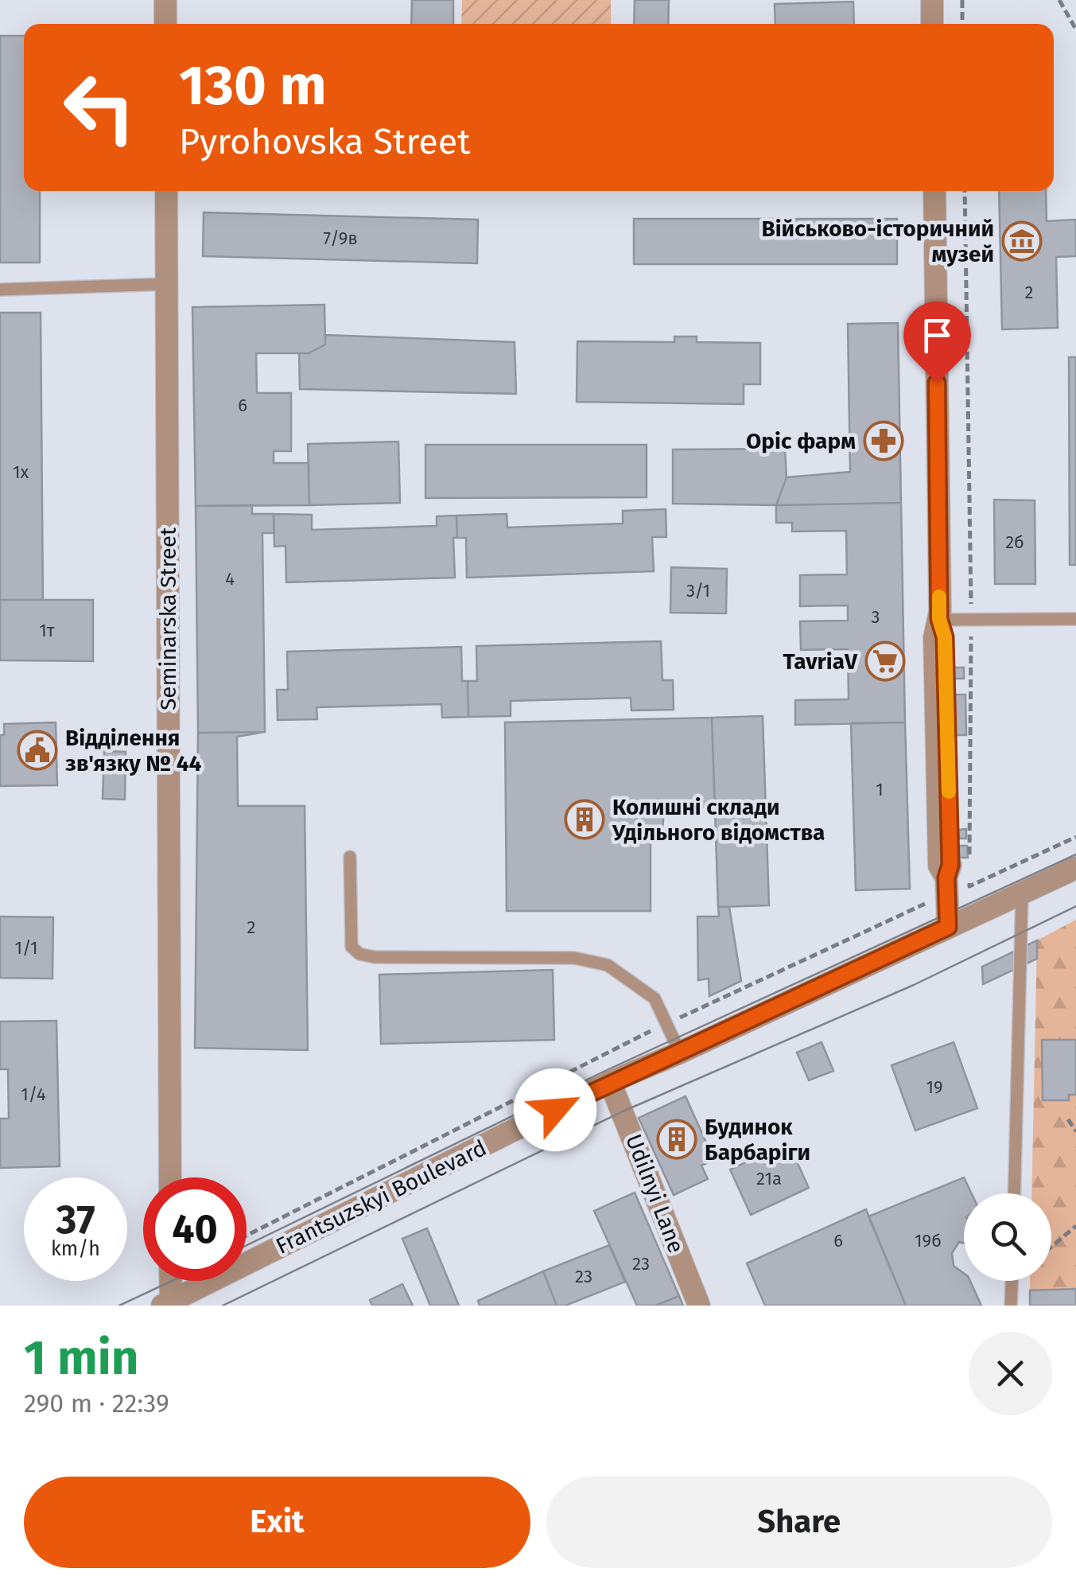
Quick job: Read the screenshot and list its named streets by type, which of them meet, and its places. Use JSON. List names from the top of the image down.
{
  "streets": {
    "street": ["Seminarska Street", "Udilnyi Lane", "Frantsuzskyi Boulevard"]
  },
  "crossings": [
    ["Udilnyi Lane", "Frantsuzskyi Boulevard"]
  ],
  "places": {
    "museum": ["Військово-історичний музей"],
    "pharmacy": ["Оріс фарм"],
    "supermarket": ["TavriaV"],
    "public building": ["Відділення зв'язку № 44"],
    "building": ["Колишні склади Удільного відомства", "Будинок Барбаріги"]
  },
  "house_numbers": [
    "7/9в",
    "2",
    "6",
    "1х",
    "2б",
    "4",
    "3/1",
    "3",
    "1т",
    "1",
    "2",
    "1/1",
    "19",
    "1/4",
    "21а",
    "6",
    "19б",
    "23",
    "23"
  ],
  "page": {
    "turn": ["130 m", "Pyrohovska Street"],
    "speed": "37 km/h",
    "limit": "40",
    "heading": ["1 min", "290 m · 22:39"],
    "buttons": ["Exit", "Share"]
  }
}
